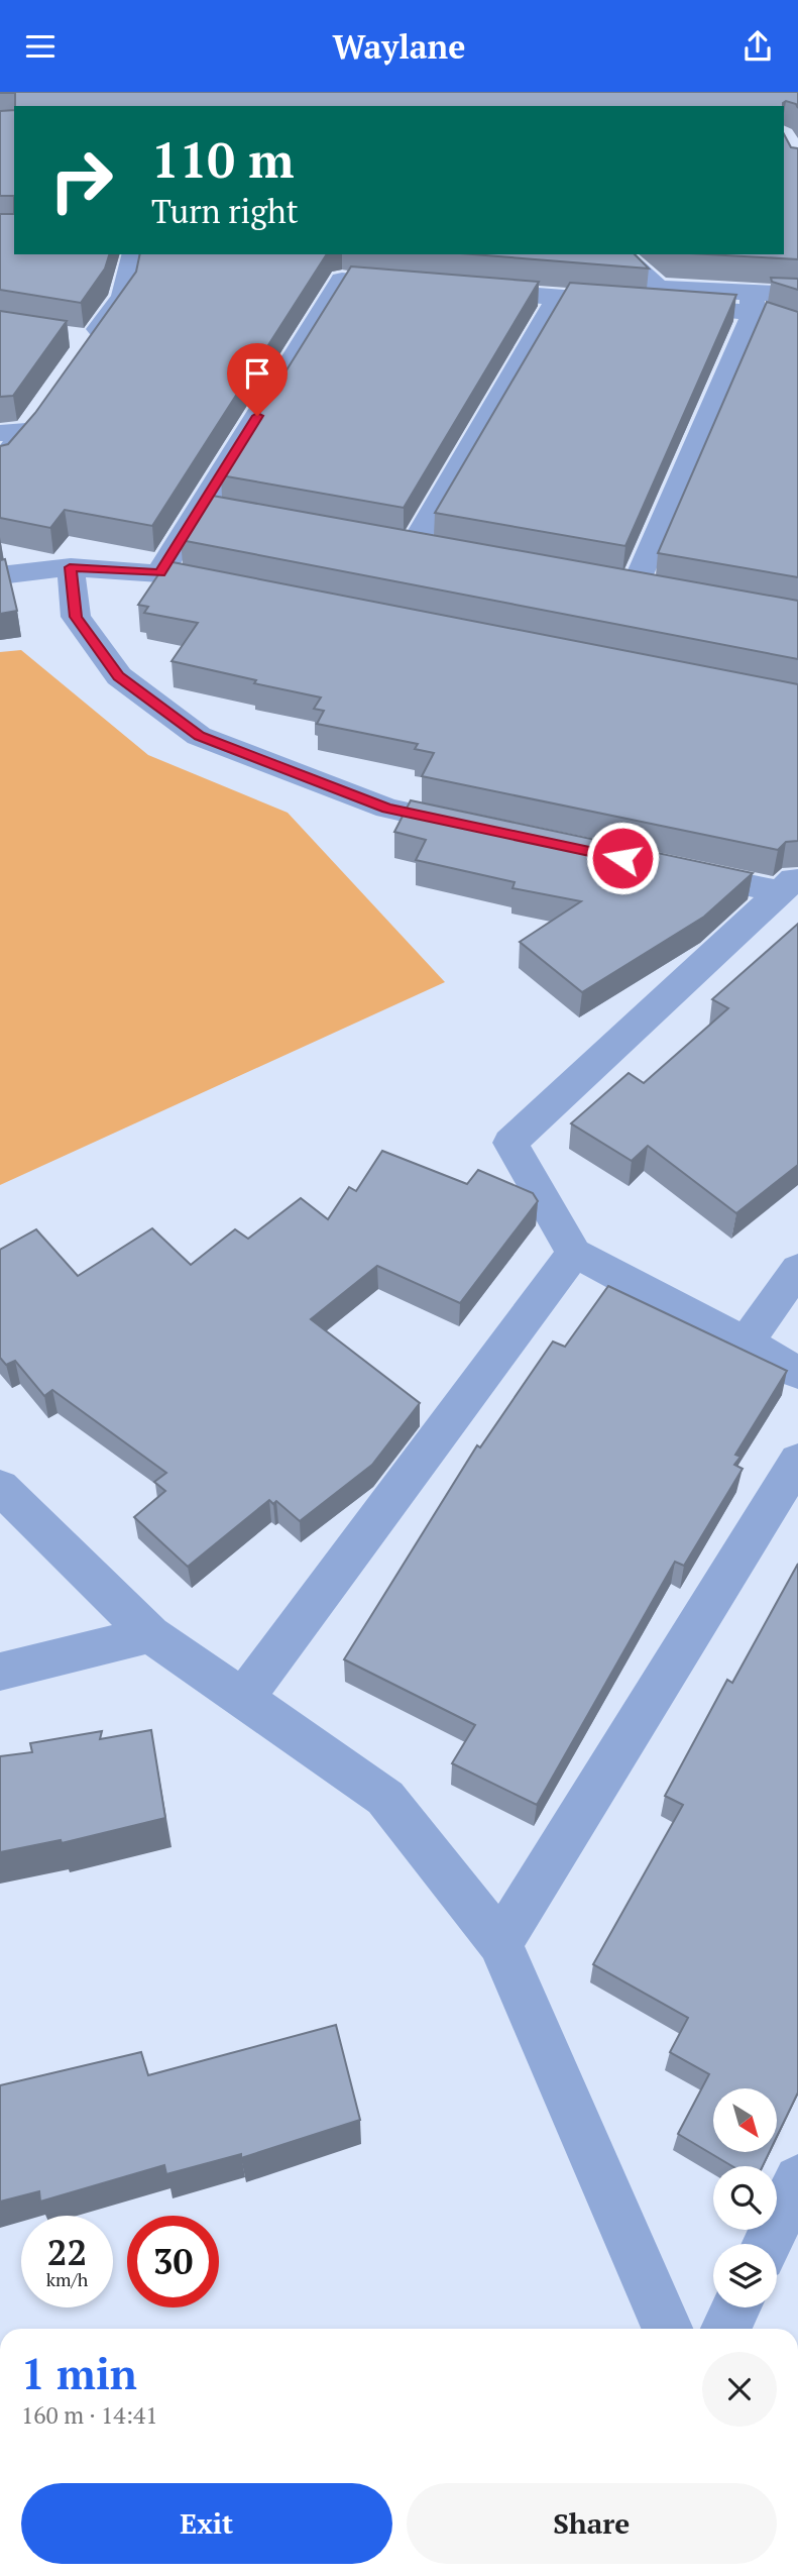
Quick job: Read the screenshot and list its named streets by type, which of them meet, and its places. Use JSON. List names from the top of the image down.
{
  "north": "bottom right",
  "page": {
    "header": "Waylane",
    "turn": ["110 m", "Turn right"],
    "speed": "22 km/h",
    "limit": "30",
    "heading": ["1 min", "160 m · 14:41"],
    "buttons": ["Exit", "Share"]
  }
}
